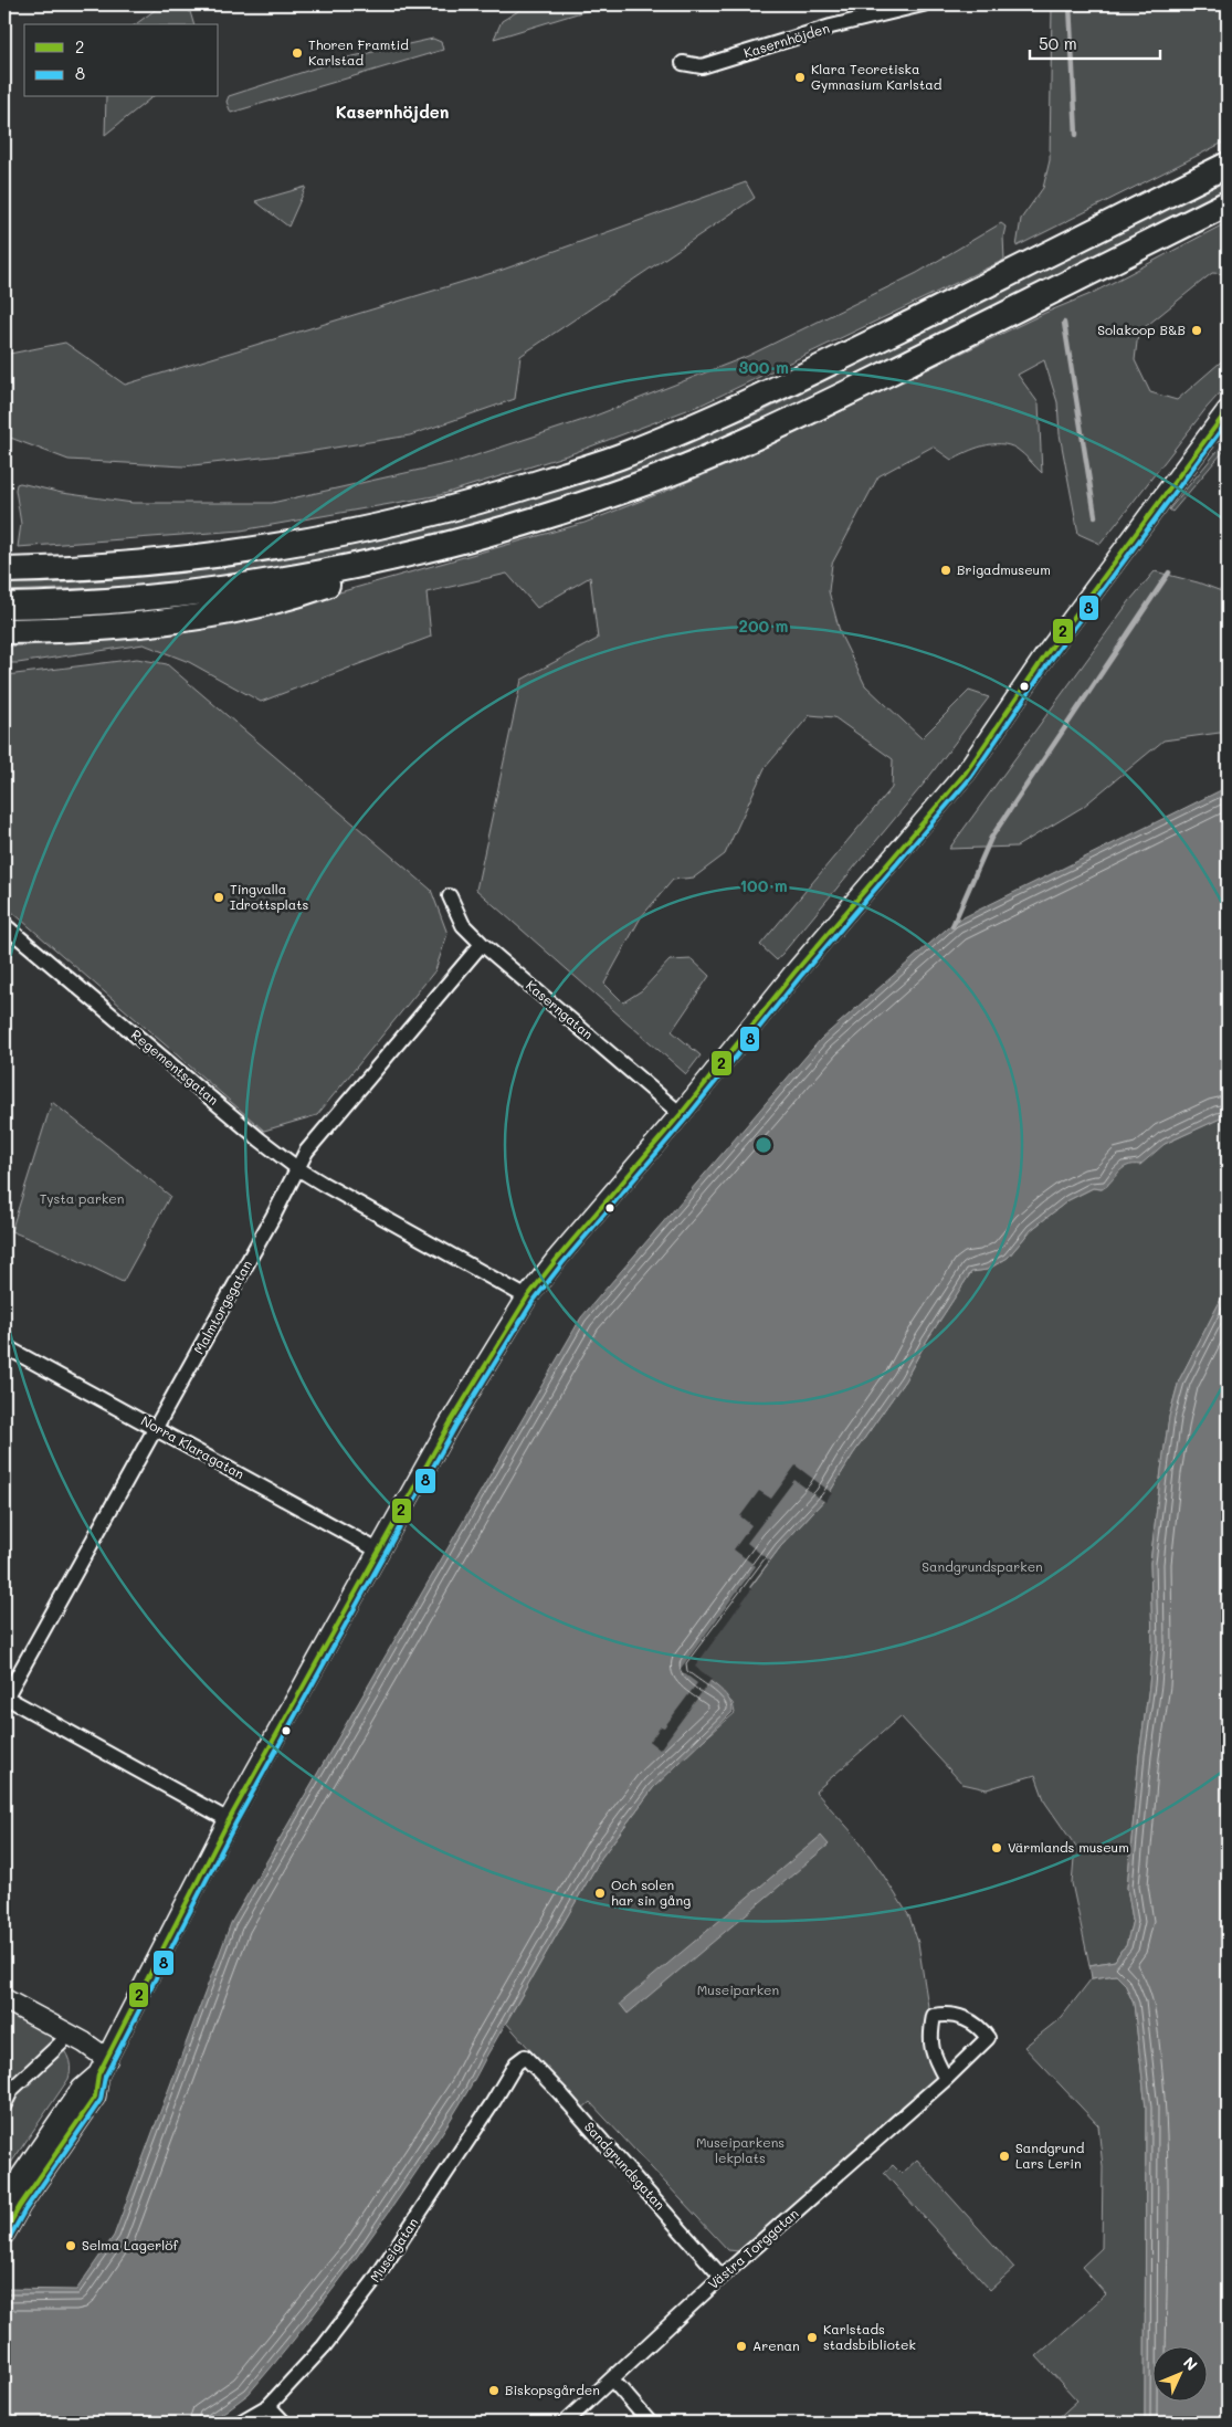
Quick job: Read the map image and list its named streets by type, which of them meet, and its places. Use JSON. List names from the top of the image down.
{
  "streets": {
    "street": [
      "Kasernhöjden",
      "Kaserngatan",
      "Regementsgatan",
      "Malmtorgsgatan",
      "Norra Klaragatan",
      "Sandgrundsgatan",
      "Västra Torggatan",
      "Museigatan"
    ]
  },
  "crossings": [
    ["Kaserngatan", "Malmtorgsgatan"],
    ["Regementsgatan", "Malmtorgsgatan"],
    ["Malmtorgsgatan", "Norra Klaragatan"],
    ["Sandgrundsgatan", "Västra Torggatan"],
    ["Sandgrundsgatan", "Museigatan"]
  ],
  "districts": ["Kasernhöjden"],
  "parks": [
    "Tysta parken",
    "Sandgrundsparken",
    "Museiparken",
    "Museiparkens lekplats"
  ],
  "places": [
    "Thoren Framtid Karlstad",
    "Klara Teoretiska Gymnasium Karlstad",
    "Solakoop B&B",
    "Brigadmuseum",
    "Tingvalla Idrottsplats",
    "Värmlands museum",
    "Och solen har sin gång",
    "Sandgrund Lars Lerin",
    "Selma Lagerlöf",
    "Karlstads stadsbibliotek",
    "Arenan",
    "Biskopsgården"
  ],
  "lines": ["transit line 2", "transit line 8"],
  "legend": ["2", "8"],
  "scale_bar": "50 m",
  "north": "top right",
  "rings": ["300 m", "200 m", "100 m"]
}
